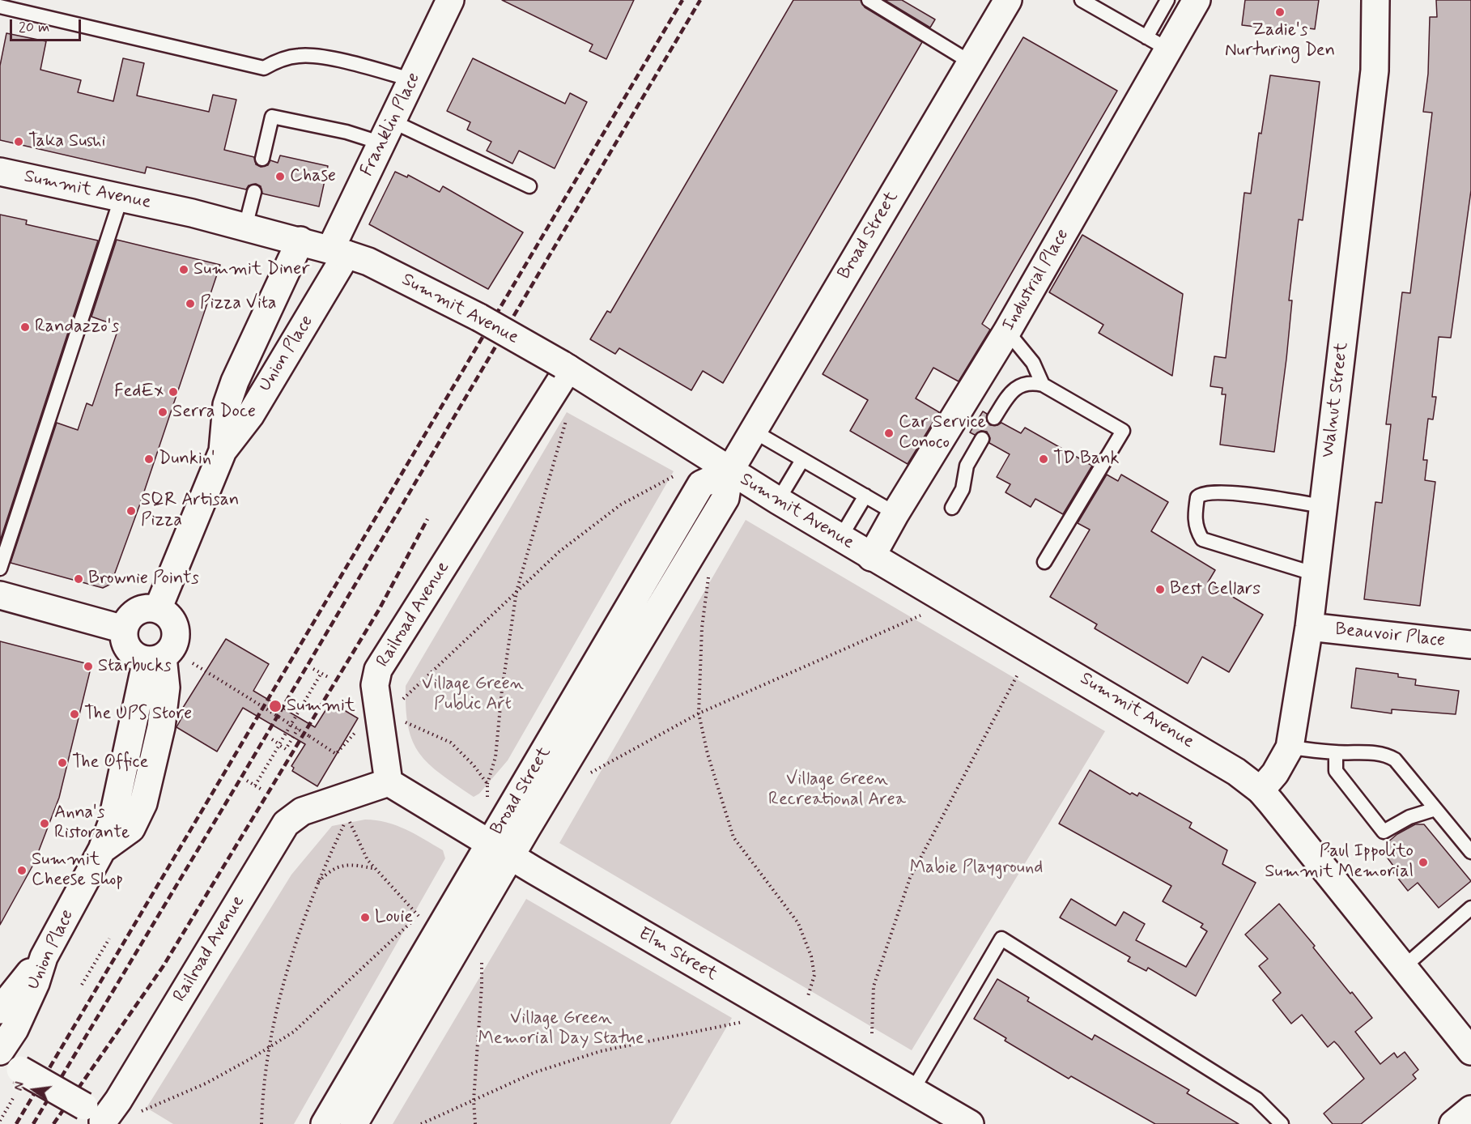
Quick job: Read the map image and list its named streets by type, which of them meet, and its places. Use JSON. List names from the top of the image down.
{
  "streets": {
    "street": [
      "Franklin Place",
      "Summit Avenue",
      "Broad Street",
      "Industrial Place",
      "Union Place",
      "Walnut Street",
      "Railroad Avenue",
      "Beauvoir Place",
      "Elm Street"
    ]
  },
  "crossings": [
    ["Franklin Place", "Summit Avenue"],
    ["Franklin Place", "Union Place"],
    ["Summit Avenue", "Broad Street"],
    ["Summit Avenue", "Industrial Place"],
    ["Summit Avenue", "Union Place"],
    ["Summit Avenue", "Walnut Street"],
    ["Summit Avenue", "Railroad Avenue"],
    ["Broad Street", "Elm Street"],
    ["Walnut Street", "Beauvoir Place"],
    ["Railroad Avenue", "Elm Street"]
  ],
  "parks": [
    "Village Green Public Art",
    "Village Green Recreational Area",
    "Mabie Playground",
    "Village Green Memorial Day Statue"
  ],
  "places": [
    "Zadie's Nurturing Den",
    "Taka Sushi",
    "Chase",
    "Summit Diner",
    "Pizza Vita",
    "Randazzo's",
    "FedEx",
    "Serra Doce",
    "Car Service Conoco",
    "Dunkin'",
    "TD Bank",
    "SQR Artisan Pizza",
    "Brownie Points",
    "Best Cellars",
    "Starbucks",
    "Summit",
    "The UPS Store",
    "The Office",
    "Anna's Ristorante",
    "Paul Ippolito Summit Memorial",
    "Summit Cheese Shop",
    "Louie"
  ],
  "scale_bar": "20 m",
  "north": "left"
}
